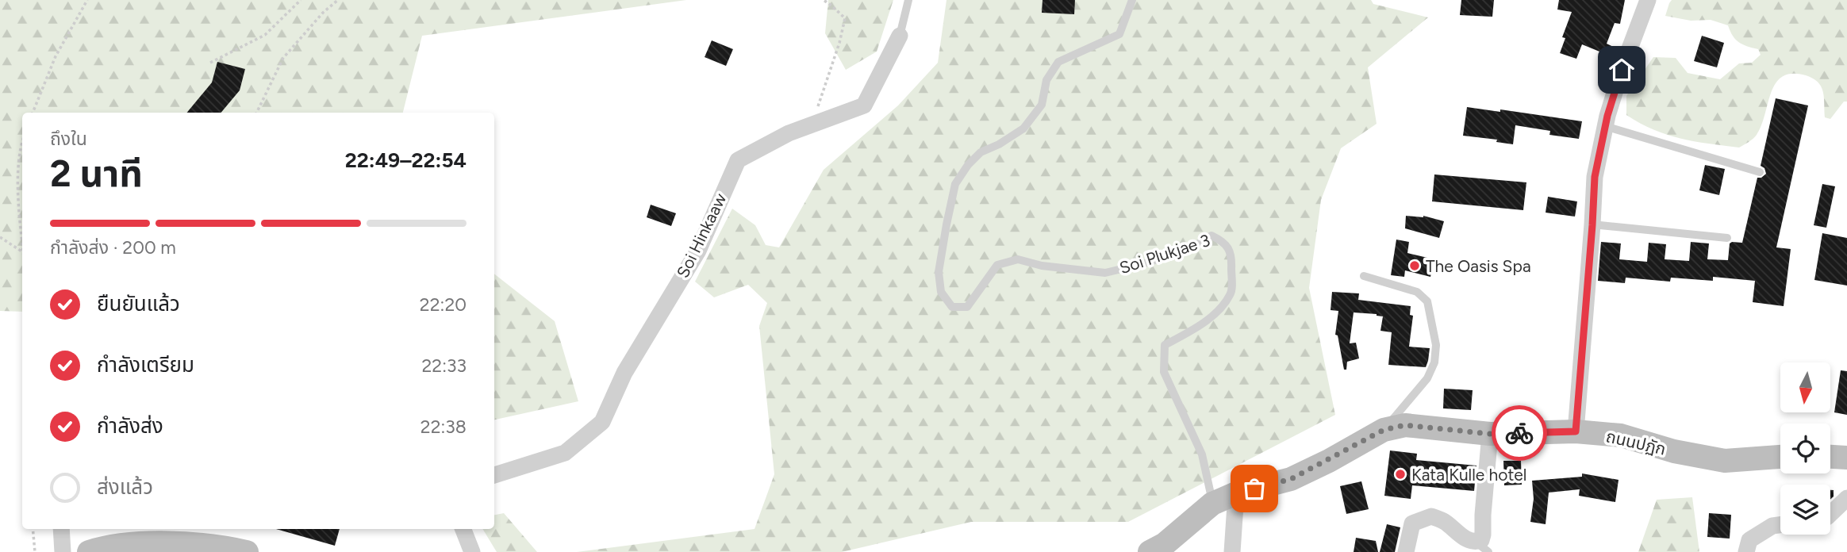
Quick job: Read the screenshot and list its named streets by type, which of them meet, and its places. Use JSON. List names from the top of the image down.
{
  "streets": {
    "main road": ["ถนนปฏัก"],
    "street": ["Soi Hinkaaw"],
    "lane": ["Soi Plukjae 3"]
  },
  "crossings": [
    ["Soi Plukjae 3", "ถนนปฏัก"]
  ],
  "places": ["The Oasis Spa", "Kata Kulle hotel"],
  "north": "bottom",
  "page": {
    "heading": ["2 นาที", "ถึงใน", "22:49–22:54"],
    "bar": "กำลังส่ง · 200 m",
    "list": [
      ["ยืนยันแล้ว", "22:20"],
      ["กำลังเตรียม", "22:33"],
      ["กำลังส่ง", "22:38"],
      "ส่งแล้ว"
    ]
  }
}
